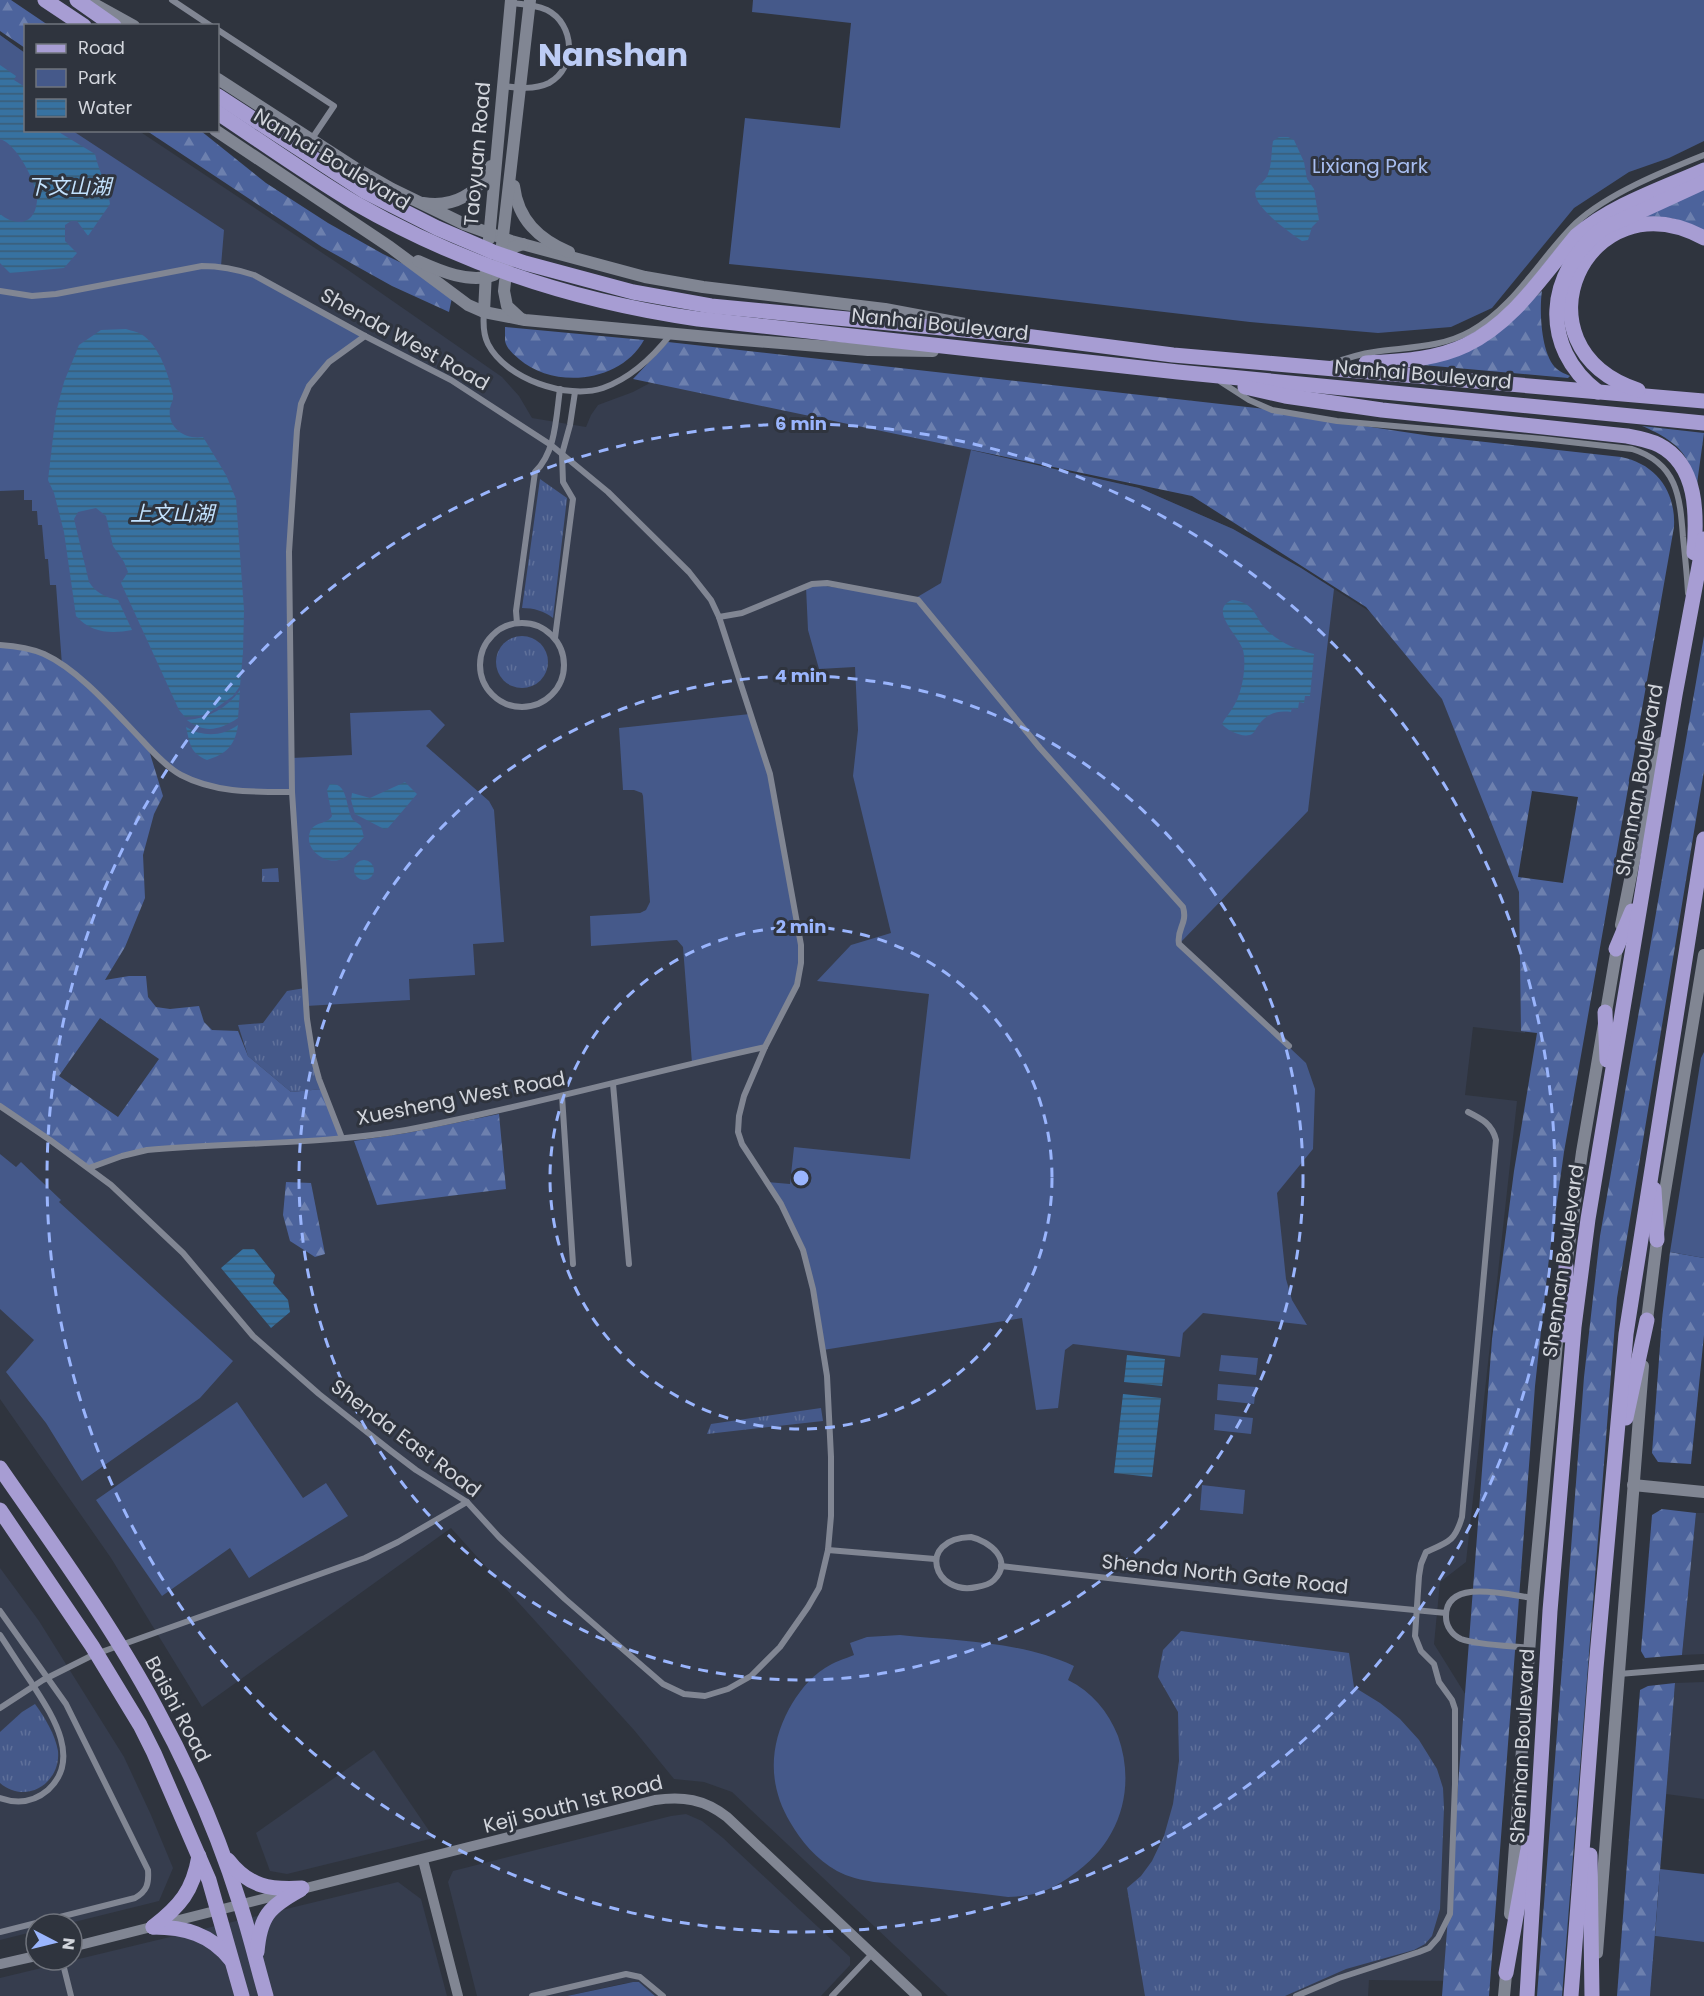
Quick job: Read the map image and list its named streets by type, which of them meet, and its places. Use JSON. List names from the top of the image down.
{
  "streets": {
    "main road": [
      "Taoyuan Road",
      "Nanhai Boulevard",
      "Shennan Boulevard",
      "Baishi Road"
    ],
    "street": [
      "Shenda West Road",
      "Xuesheng West Road",
      "Shenda East Road",
      "Shenda North Gate Road",
      "Keji South 1st Road"
    ]
  },
  "crossings": [
    ["Shenda West Road", "Xuesheng West Road"],
    ["Shenda West Road", "Shenda East Road"],
    ["Xuesheng West Road", "Shenda East Road"],
    ["Baishi Road", "Keji South 1st Road"]
  ],
  "districts": ["Nanshan"],
  "water": ["下文山湖", "上文山湖"],
  "parks": ["Lixiang Park"],
  "legend": ["Road", "Park", "Water"],
  "north": "right",
  "rings": ["6 min", "4 min", "2 min"]
}
